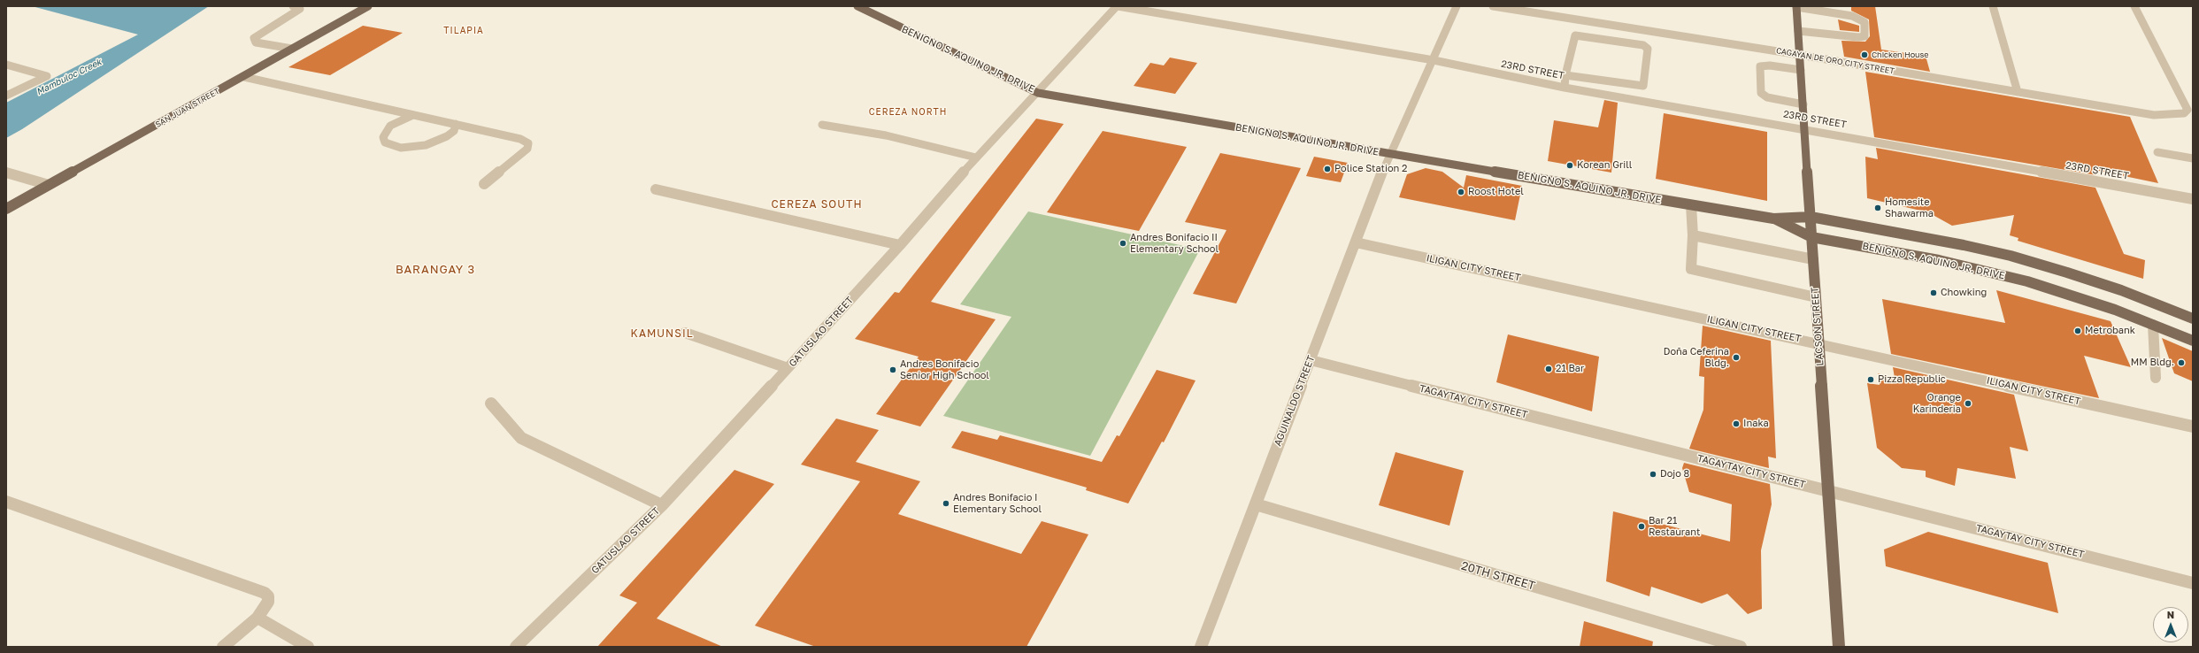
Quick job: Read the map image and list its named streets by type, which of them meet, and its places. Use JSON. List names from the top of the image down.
{
  "streets": {
    "main road": ["BENIGNO S. AQUINO JR. DRIVE", "SAN JUAN STREET", "LACSON STREET"],
    "street": [
      "CAGAYAN DE ORO CITY STREET",
      "23RD STREET",
      "ILIGAN CITY STREET",
      "GATUSLAO STREET",
      "AGUINALDO STREET",
      "TAGAYTAY CITY STREET",
      "20TH STREET"
    ]
  },
  "crossings": [
    ["BENIGNO S. AQUINO JR. DRIVE", "LACSON STREET"],
    ["BENIGNO S. AQUINO JR. DRIVE", "GATUSLAO STREET"],
    ["BENIGNO S. AQUINO JR. DRIVE", "AGUINALDO STREET"],
    ["CAGAYAN DE ORO CITY STREET", "LACSON STREET"],
    ["23RD STREET", "LACSON STREET"],
    ["23RD STREET", "GATUSLAO STREET"],
    ["23RD STREET", "AGUINALDO STREET"],
    ["ILIGAN CITY STREET", "LACSON STREET"],
    ["ILIGAN CITY STREET", "AGUINALDO STREET"],
    ["LACSON STREET", "TAGAYTAY CITY STREET"],
    ["AGUINALDO STREET", "TAGAYTAY CITY STREET"],
    ["AGUINALDO STREET", "20TH STREET"]
  ],
  "districts": [
    "TILAPIA",
    "CEREZA NORTH",
    "CEREZA SOUTH",
    "BARANGAY 3",
    "KAMUNSIL"
  ],
  "water": ["Mambuloc Creek"],
  "places": [
    "Chicken House",
    "Korean Grill",
    "Police Station 2",
    "Roost Hotel",
    "Homesite Shawarma",
    "Andres Bonifacio II Elementary School",
    "Chowking",
    "Metrobank",
    "Doña Ceferina Bldg.",
    "MM Bldg.",
    "21 Bar",
    "Andres Bonifacio Senior High School",
    "Pizza Republic",
    "Orange Karinderia",
    "Inaka",
    "Dojo 8",
    "Andres Bonifacio I Elementary School",
    "Bar 21 Restaurant"
  ],
  "north": "top"
}
